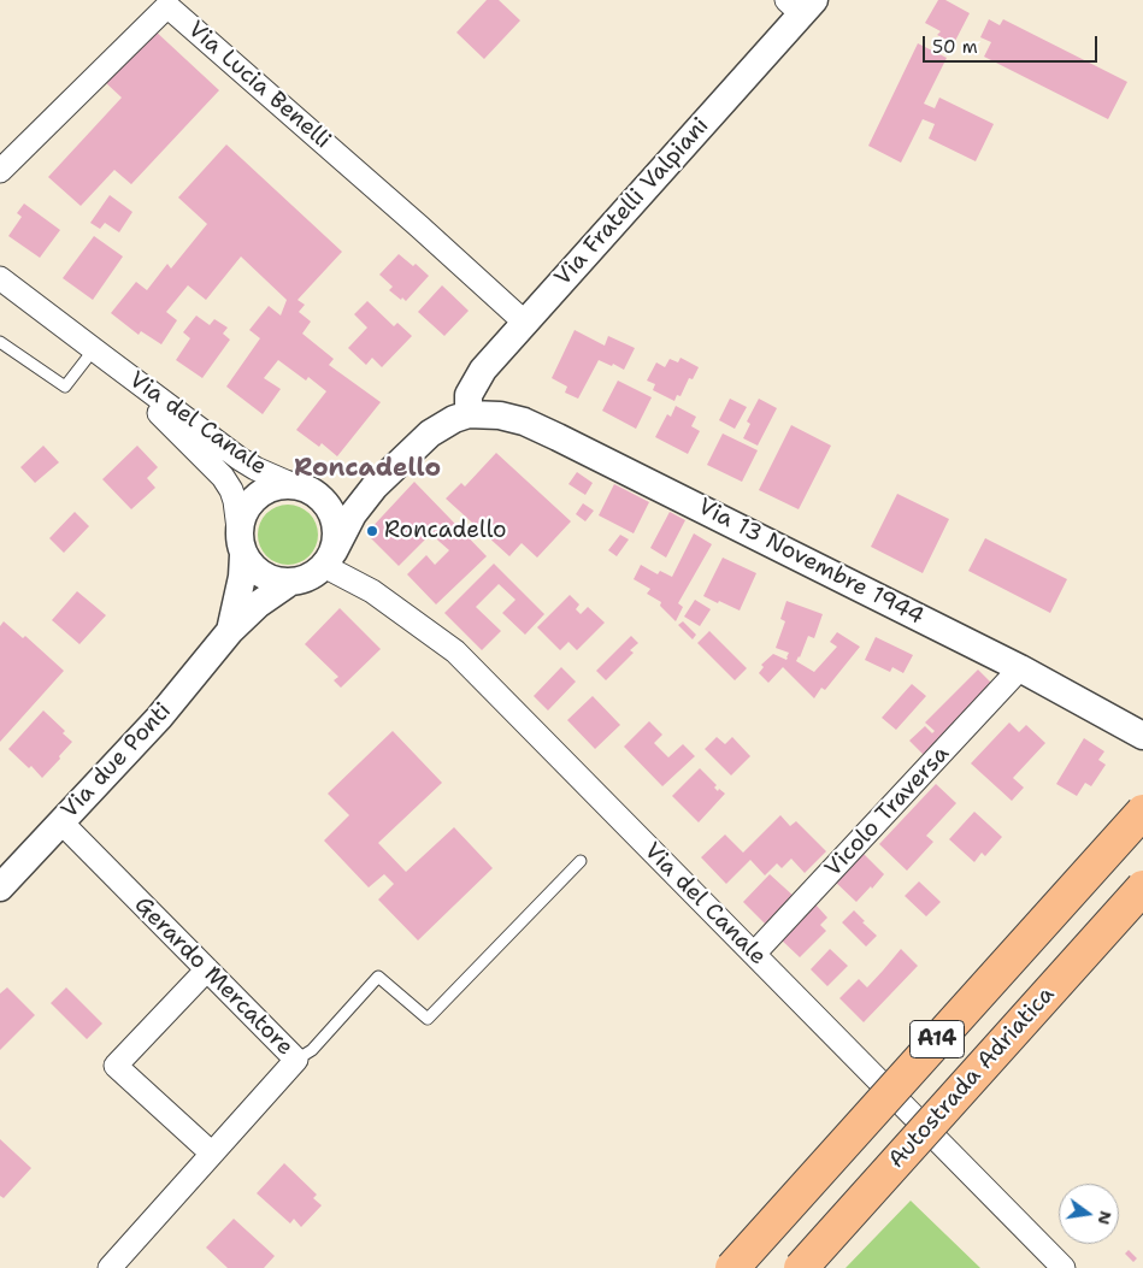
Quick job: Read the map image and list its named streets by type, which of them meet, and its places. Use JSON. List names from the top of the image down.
{
  "streets": {
    "highway": ["A14", "Autostrada Adriatica"],
    "street": [
      "Via Lucia Benelli",
      "Via Fratelli Valpiani",
      "Via del Canale",
      "Via 13 Novembre 1944",
      "Via due Ponti",
      "Vicolo Traversa",
      "Gerardo Mercatore"
    ]
  },
  "crossings": [
    ["Via Lucia Benelli", "Via Fratelli Valpiani"],
    ["Via Fratelli Valpiani", "Via 13 Novembre 1944"],
    ["Via del Canale", "Via due Ponti"],
    ["Via del Canale", "Vicolo Traversa"],
    ["Via 13 Novembre 1944", "Vicolo Traversa"],
    ["Via due Ponti", "Gerardo Mercatore"]
  ],
  "districts": ["Roncadello"],
  "places": ["Roncadello"],
  "scale_bar": "50 m",
  "north": "right"
}
